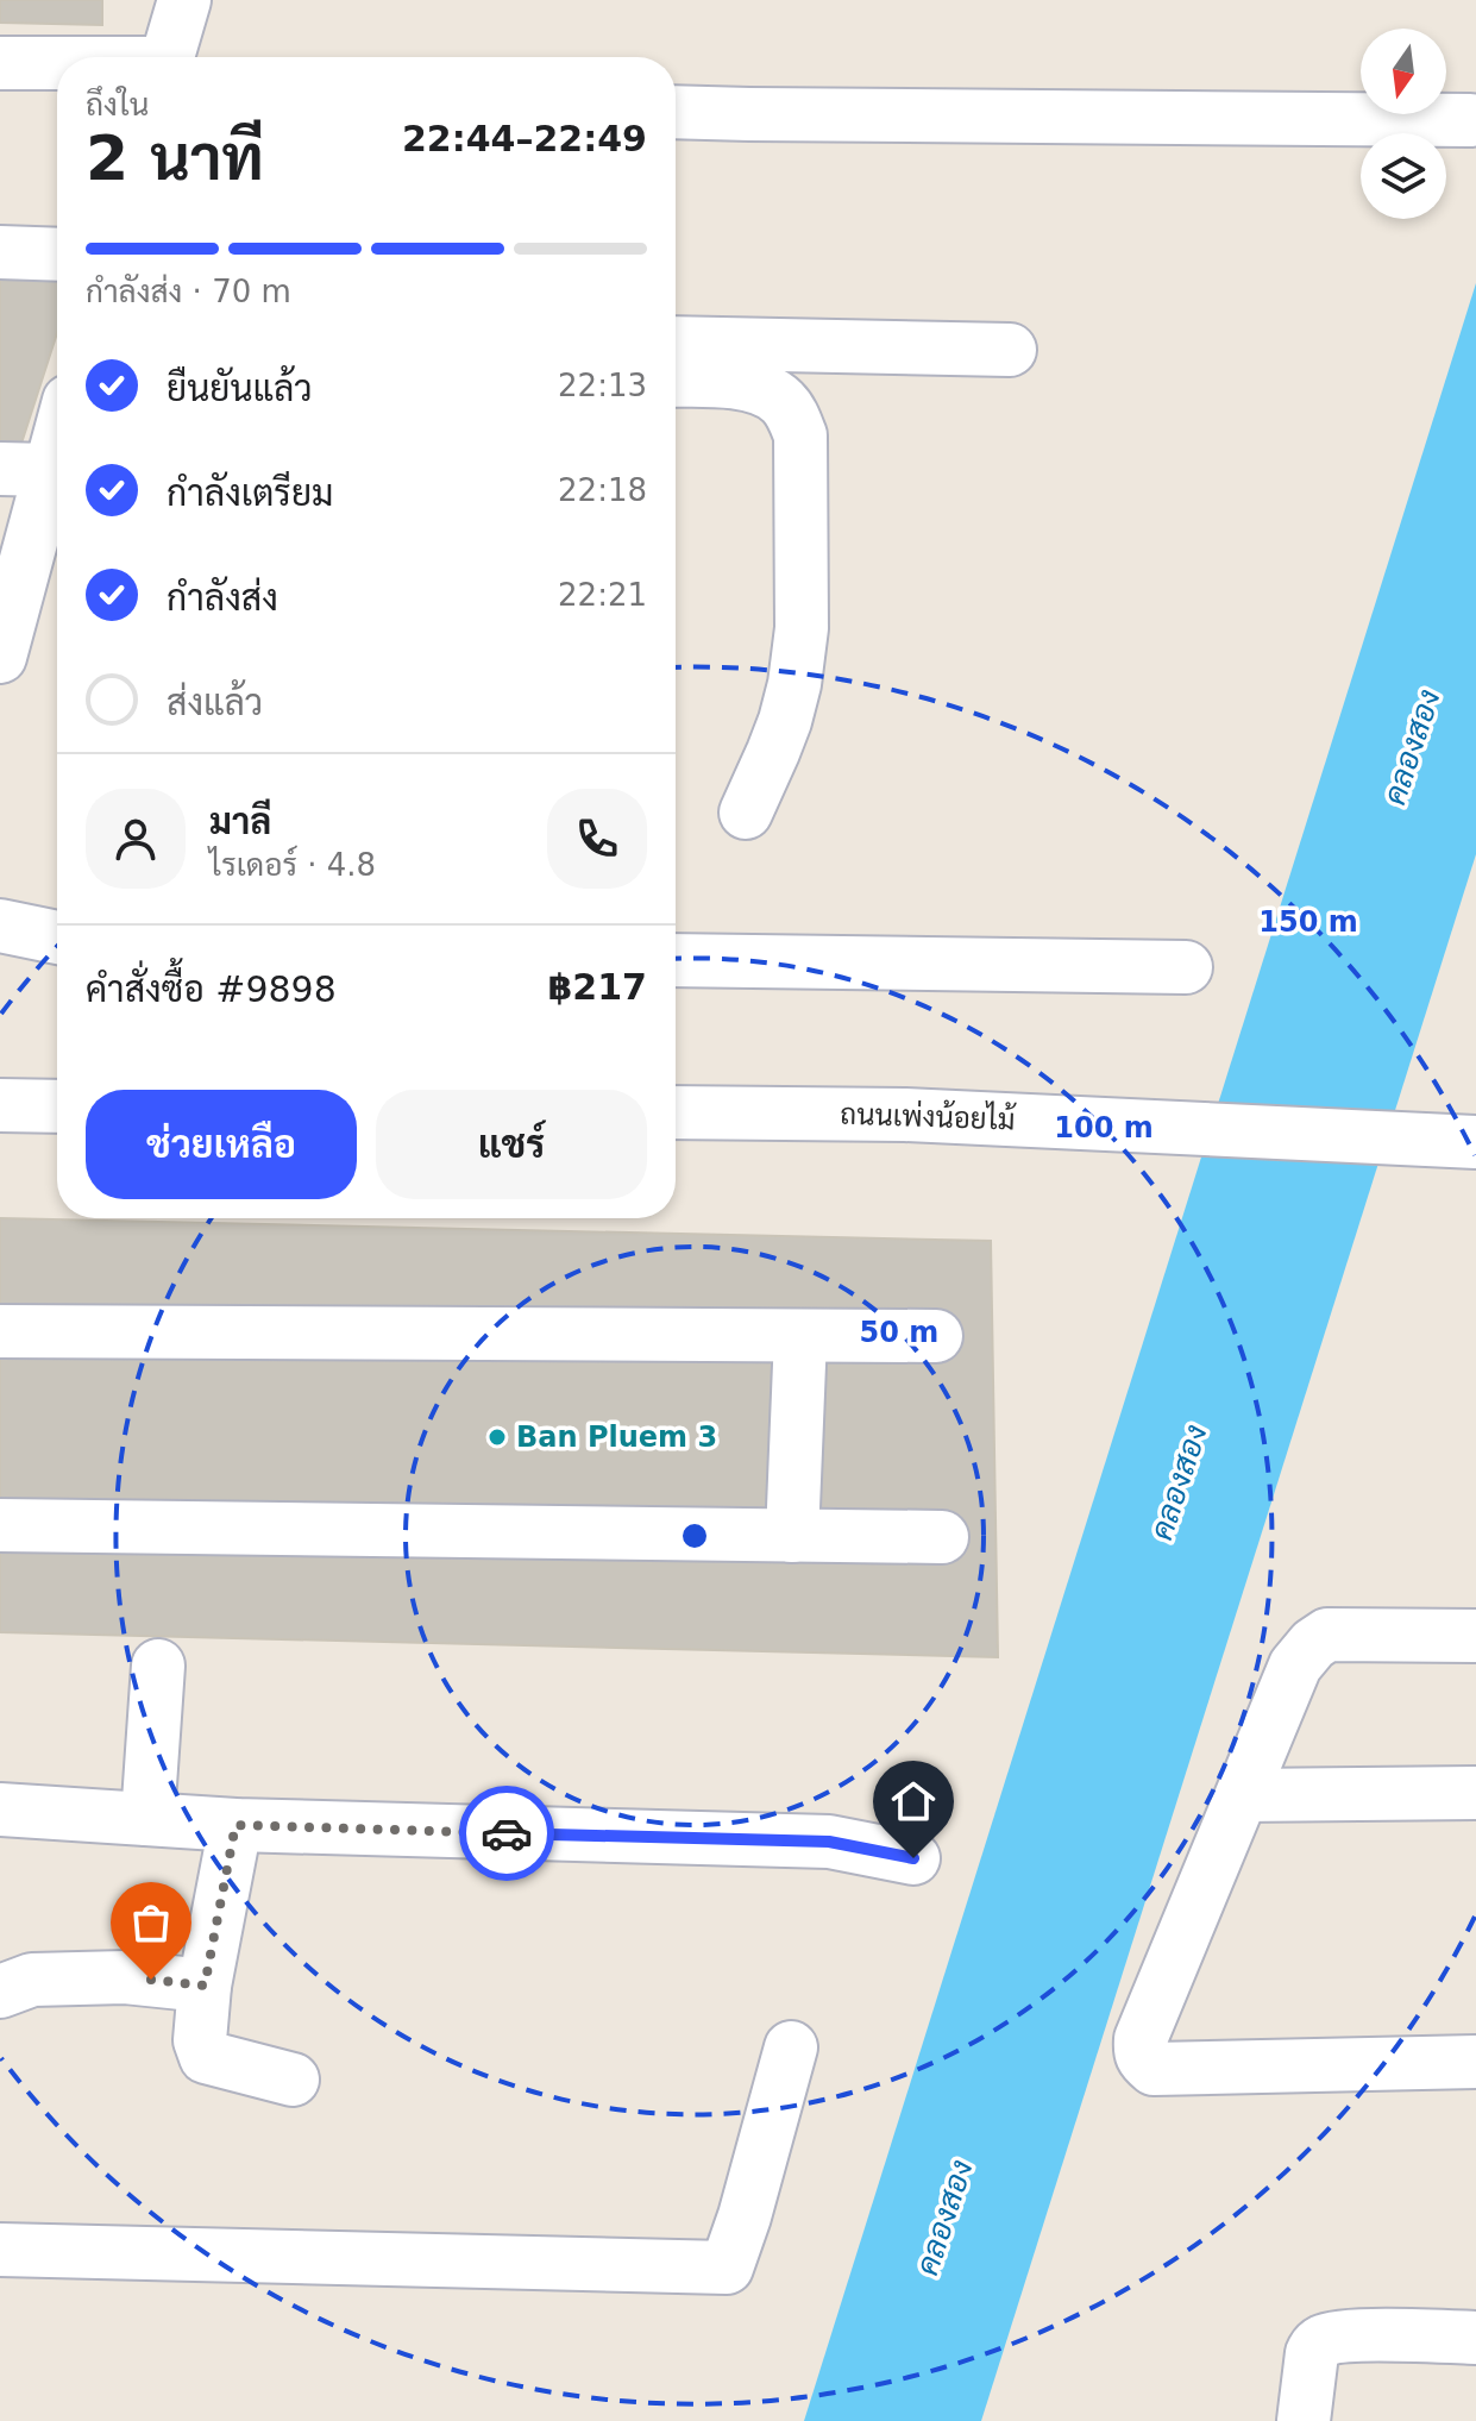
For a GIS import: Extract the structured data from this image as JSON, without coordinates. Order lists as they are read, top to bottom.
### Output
{
  "streets": {
    "street": ["ถนนเพ่งน้อยไม้"]
  },
  "water": ["คลองสอง"],
  "places": ["Ban Pluem 3"],
  "north": "bottom",
  "page": {
    "heading": ["2 นาที", "ถึงใน", "22:44–22:49"],
    "panel": [
      "มาลี",
      "ไรเดอร์ · 4.8",
      "คำสั่งซื้อ #9898",
      "฿217"
    ],
    "bar": "กำลังส่ง · 70 m",
    "list": [
      ["ยืนยันแล้ว", "22:13"],
      ["กำลังเตรียม", "22:18"],
      ["กำลังส่ง", "22:21"],
      "ส่งแล้ว"
    ],
    "buttons": ["ช่วยเหลือ", "แชร์"]
  },
  "rings": ["150 m", "100 m", "50 m"]
}
